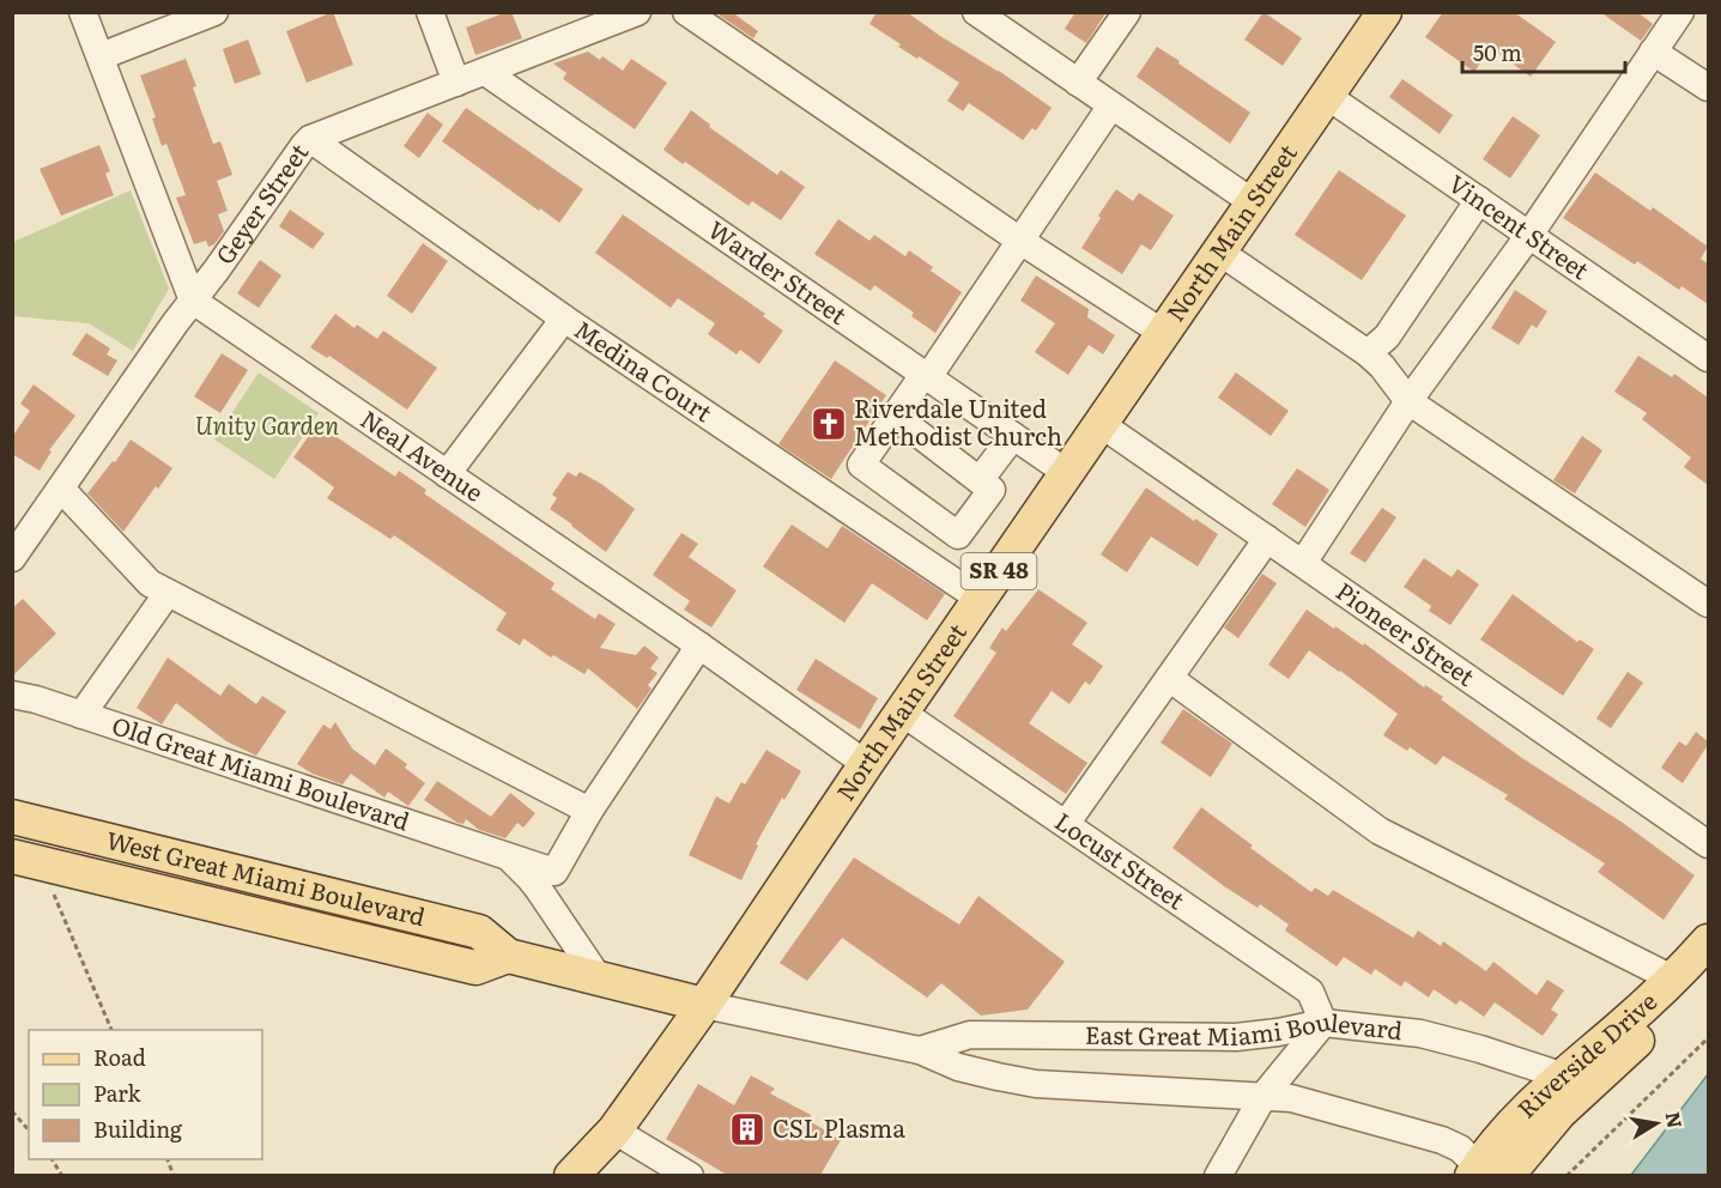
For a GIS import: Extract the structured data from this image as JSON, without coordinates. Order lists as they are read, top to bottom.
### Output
{
  "streets": {
    "main road": [
      "North Main Street",
      "SR 48",
      "West Great Miami Boulevard",
      "Riverside Drive"
    ],
    "street": [
      "Geyer Street",
      "Vincent Street",
      "Warder Street",
      "Medina Court",
      "Neal Avenue",
      "Pioneer Street",
      "Old Great Miami Boulevard",
      "Locust Street",
      "East Great Miami Boulevard"
    ]
  },
  "crossings": [
    ["Geyer Street", "Warder Street"],
    ["Geyer Street", "Medina Court"],
    ["Geyer Street", "Neal Avenue"],
    ["Vincent Street", "North Main Street"],
    ["North Main Street", "Warder Street"],
    ["North Main Street", "Medina Court"],
    ["North Main Street", "Neal Avenue"],
    ["North Main Street", "Pioneer Street"],
    ["North Main Street", "Locust Street"],
    ["North Main Street", "West Great Miami Boulevard"],
    ["North Main Street", "East Great Miami Boulevard"],
    ["Old Great Miami Boulevard", "West Great Miami Boulevard"],
    ["Locust Street", "East Great Miami Boulevard"],
    ["West Great Miami Boulevard", "East Great Miami Boulevard"],
    ["East Great Miami Boulevard", "Riverside Drive"]
  ],
  "parks": ["Unity Garden"],
  "places": {
    "church": ["Riverdale United Methodist Church"],
    "building": ["CSL Plasma"]
  },
  "legend": ["Road", "Park", "Building"],
  "scale_bar": "50 m",
  "north": "right"
}
